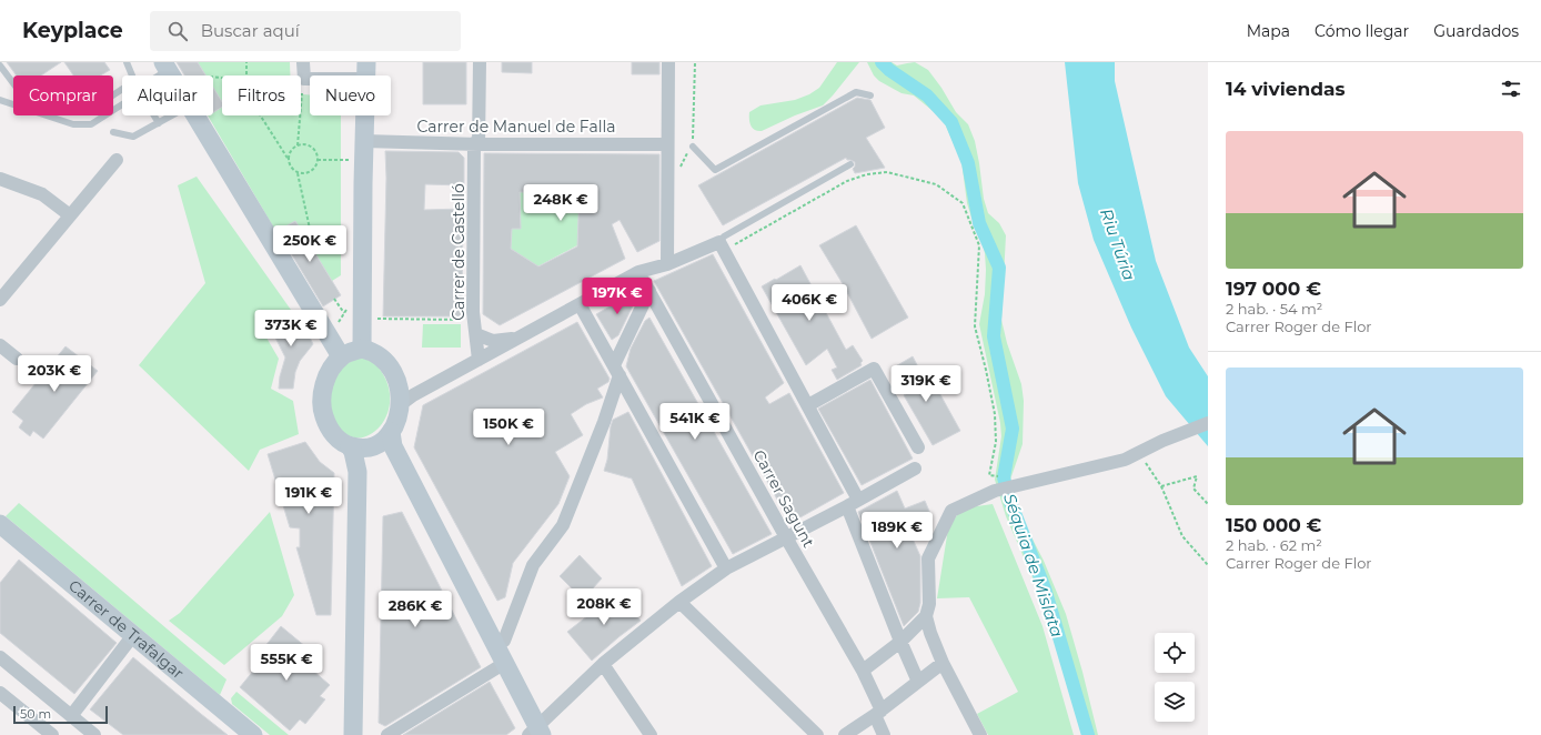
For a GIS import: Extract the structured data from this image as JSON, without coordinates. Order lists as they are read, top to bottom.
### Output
{
  "streets": {
    "street": [
      "Carrer de Manuel de Falla",
      "Carrer de Castelló",
      "Carrer Sagunt",
      "Carrer de Trafalgar"
    ]
  },
  "crossings": [
    ["Carrer de Manuel de Falla", "Carrer de Castelló"]
  ],
  "water": ["Riu Túria", "Séquia de Mislata"],
  "scale_bar": "50 m",
  "page": {
    "header": "Keyplace",
    "search": "Buscar aquí",
    "nav": ["Mapa", "Cómo llegar", "Guardados"],
    "heading": "14 viviendas",
    "chip": [
      "Comprar",
      "Alquilar",
      "Filtros",
      "Nuevo"
    ],
    "list": [
      {
        "name": "197 000 €",
        "note": "2 hab. · 54 m² · Carrer Roger de Flor"
      },
      {
        "name": "150 000 €",
        "note": "2 hab. · 62 m² · Carrer Roger de Flor"
      }
    ],
    "price": [
      "248K €",
      "250K €",
      "197K €",
      "406K €",
      "373K €",
      "203K €",
      "319K €",
      "541K €",
      "150K €",
      "191K €",
      "189K €",
      "208K €",
      "286K €",
      "555K €"
    ],
    "scale": "50 m"
  }
}
